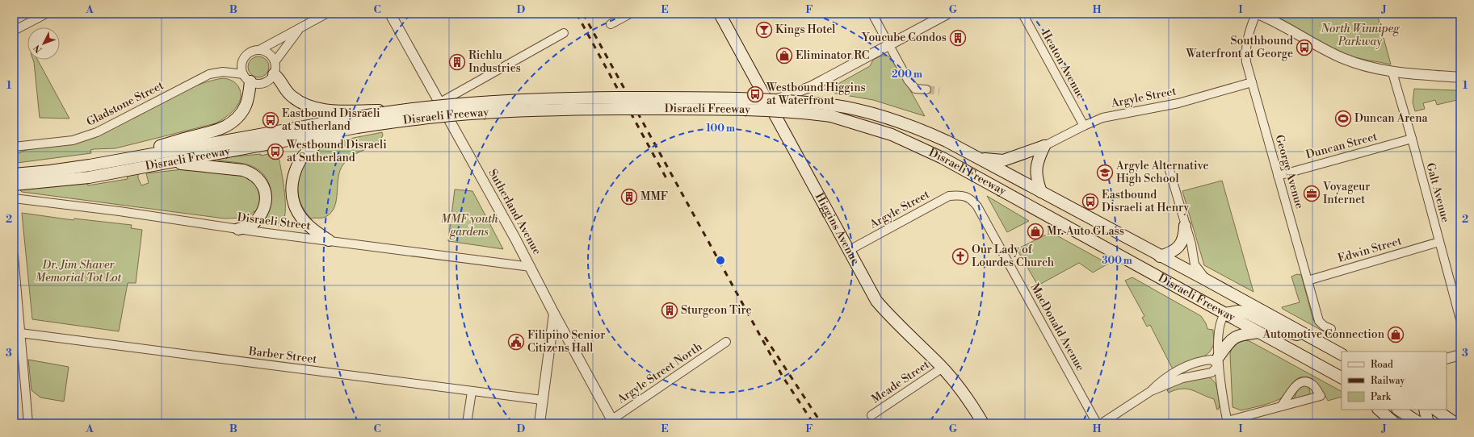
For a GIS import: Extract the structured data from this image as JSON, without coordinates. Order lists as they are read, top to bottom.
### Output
{
  "streets": {
    "main road": ["Disraeli Freeway", "Higgins Avenue"],
    "street": [
      "Heaton Avenue",
      "Argyle Street",
      "Gladstone Street",
      "Duncan Street",
      "George Avenue",
      "Galt Avenue",
      "Sutherland Avenue",
      "Disraeli Street",
      "Edwin Street",
      "MacDonald Avenue",
      "Barber Street",
      "Argyle Street North",
      "Meade Street"
    ]
  },
  "crossings": [
    ["Heaton Avenue", "Argyle Street"],
    ["Argyle Street", "George Avenue"],
    ["Argyle Street", "Higgins Avenue"],
    ["Argyle Street", "MacDonald Avenue"],
    ["Duncan Street", "George Avenue"],
    ["Duncan Street", "Galt Avenue"],
    ["George Avenue", "Edwin Street"],
    ["Galt Avenue", "Edwin Street"],
    ["Sutherland Avenue", "Disraeli Street"],
    ["Sutherland Avenue", "Argyle Street North"],
    ["Higgins Avenue", "Meade Street"]
  ],
  "parks": ["North Winnipeg Parkway", "MMF youth gardens", "Dr. Jim Shaver Memorial Tot Lot"],
  "places": {
    "bar": ["Kings Hotel"],
    "building": [
      "Youcube Condos",
      "Richlu Industries",
      "MMF",
      "Sturgeon Tire"
    ],
    "bus stop": [
      "Southbound Waterfront at George",
      "Westbound Higgins at Waterfront",
      "Eastbound Disraeli at Sutherland",
      "Westbound Disraeli at Sutherland",
      "Eastbound Disraeli at Henry"
    ],
    "shop": ["Eliminator RC", "Mr. Auto GLass", "Automotive Connection"],
    "sports": ["Duncan Arena"],
    "school or university": ["Argyle Alternative High School"],
    "office": ["Voyageur Internet"],
    "church": ["Our Lady of Lourdes Church"],
    "public building": ["Filipino Senior Citizens Hall"]
  },
  "legend": ["Road", "Railway", "Park"],
  "north": "bottom left",
  "grid": {
    "columns": [
      "A",
      "B",
      "C",
      "D",
      "E",
      "F",
      "G",
      "H",
      "I",
      "J"
    ],
    "rows": ["1", "2", "3"]
  },
  "rings": ["200 m", "100 m", "300 m"]
}
